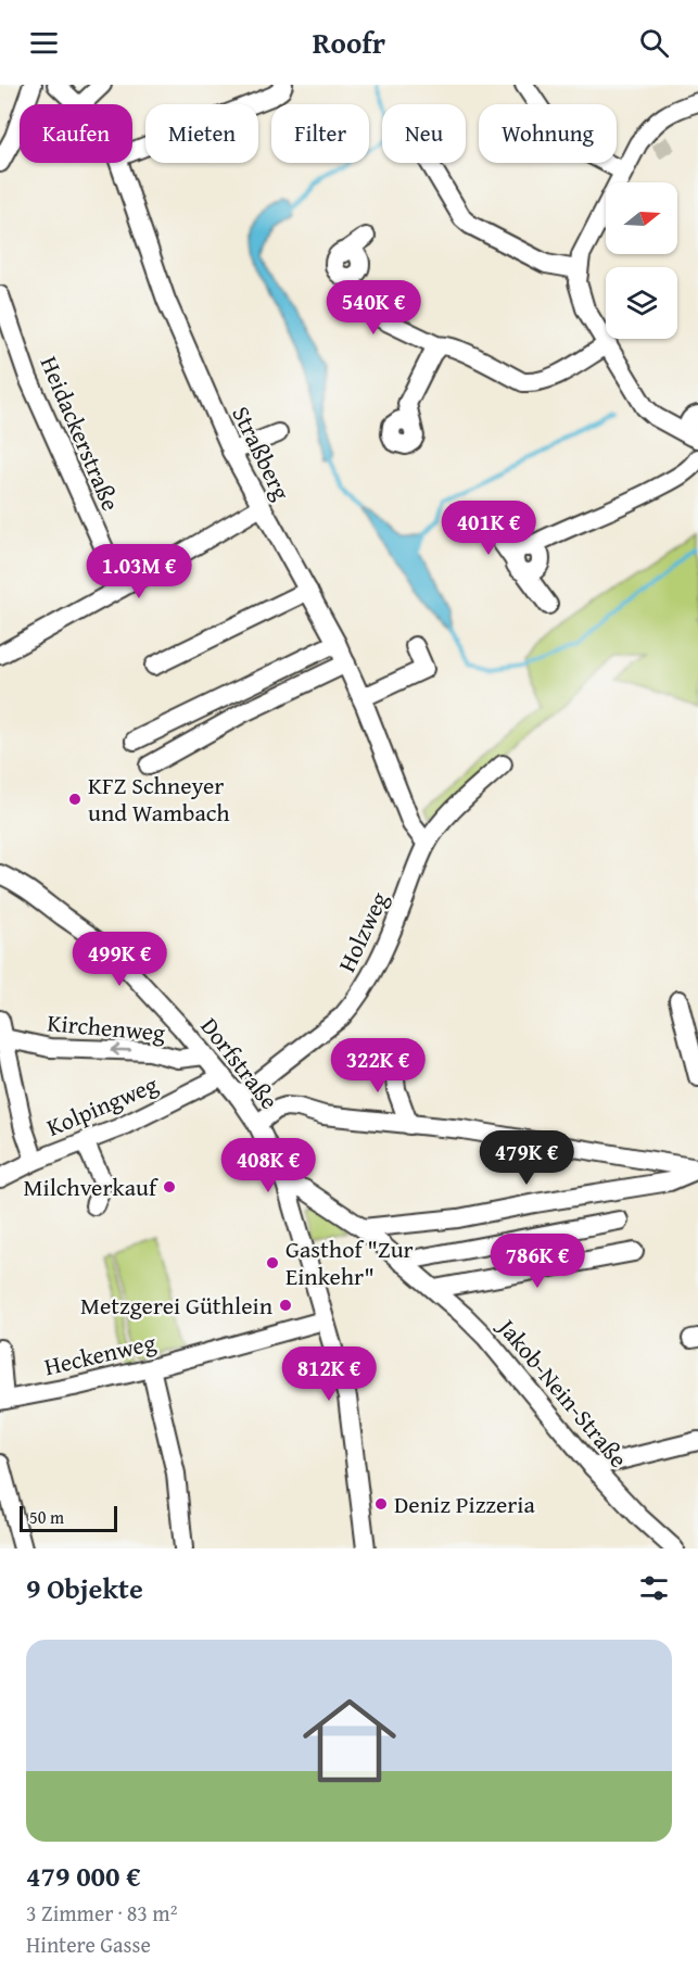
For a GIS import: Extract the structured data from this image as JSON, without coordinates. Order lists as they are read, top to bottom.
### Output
{
  "streets": {
    "street": [
      "Heidackerstraße",
      "Straßberg",
      "Holzweg",
      "Kirchenweg",
      "Dorfstraße",
      "Kolpingweg",
      "Heckenweg",
      "Jakob-Nein-Straße"
    ]
  },
  "crossings": [
    ["Straßberg", "Holzweg"],
    ["Holzweg", "Dorfstraße"],
    ["Kirchenweg", "Dorfstraße"],
    ["Dorfstraße", "Kolpingweg"],
    ["Dorfstraße", "Heckenweg"],
    ["Dorfstraße", "Jakob-Nein-Straße"]
  ],
  "one_way": ["Kirchenweg"],
  "places": [
    "KFZ Schneyer und Wambach",
    "Milchverkauf",
    "Gasthof \"Zur Einkehr\"",
    "Metzgerei Güthlein",
    "Deniz Pizzeria"
  ],
  "scale_bar": "50 m",
  "north": "right",
  "page": {
    "header": "Roofr",
    "chip": [
      "Kaufen",
      "Mieten",
      "Filter",
      "Neu",
      "Wohnung"
    ],
    "price": [
      "540K €",
      "401K €",
      "1.03M €",
      "499K €",
      "322K €",
      "479K €",
      "408K €",
      "786K €",
      "812K €"
    ],
    "scale": "50 m",
    "heading": "9 Objekte",
    "list": [
      {
        "name": "479 000 €",
        "note": "3 Zimmer · 83 m² · Hintere Gasse"
      }
    ]
  }
}
